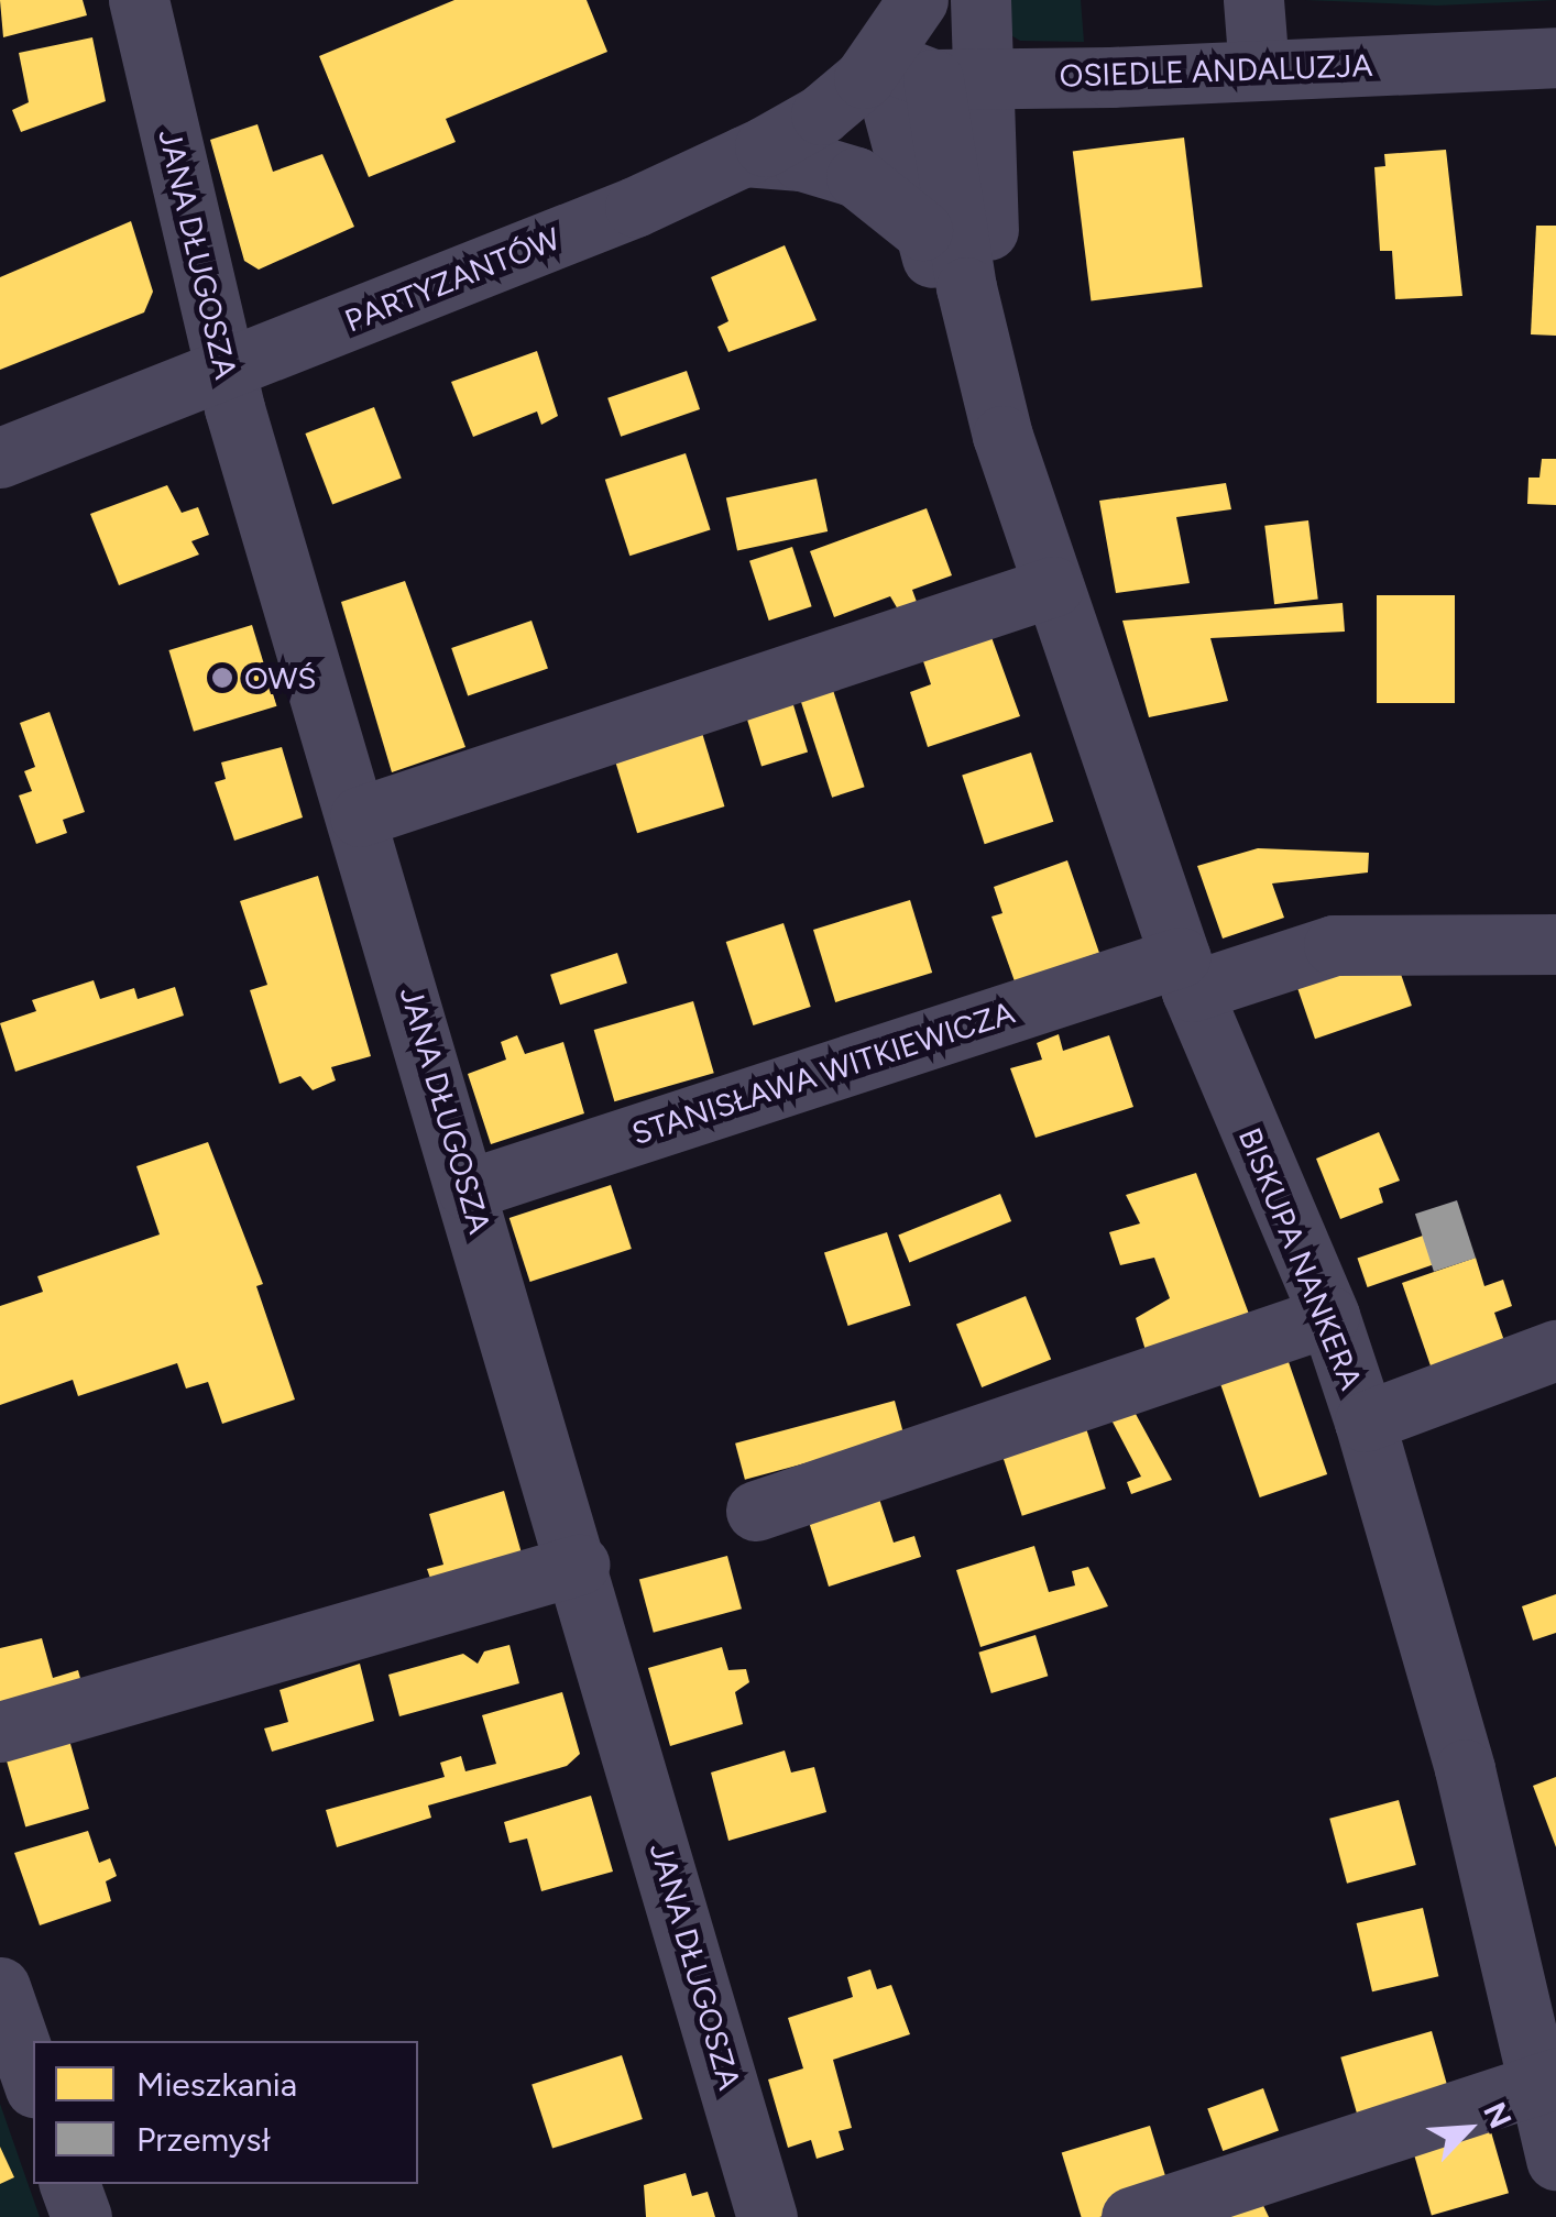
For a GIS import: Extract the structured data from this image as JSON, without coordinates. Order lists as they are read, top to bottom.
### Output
{
  "streets": {
    "street": [
      "OSIEDLE ANDALUZJA",
      "JANA DŁUGOSZA",
      "PARTYZANTÓW",
      "STANISŁAWA WITKIEWICZA",
      "BISKUPA NANKERA"
    ]
  },
  "crossings": [
    ["OSIEDLE ANDALUZJA", "PARTYZANTÓW"],
    ["OSIEDLE ANDALUZJA", "BISKUPA NANKERA"],
    ["JANA DŁUGOSZA", "PARTYZANTÓW"],
    ["JANA DŁUGOSZA", "STANISŁAWA WITKIEWICZA"],
    ["PARTYZANTÓW", "BISKUPA NANKERA"],
    ["STANISŁAWA WITKIEWICZA", "BISKUPA NANKERA"]
  ],
  "places": ["OWŚ"],
  "legend": ["Mieszkania", "Przemysł"],
  "north": "top right"
}
